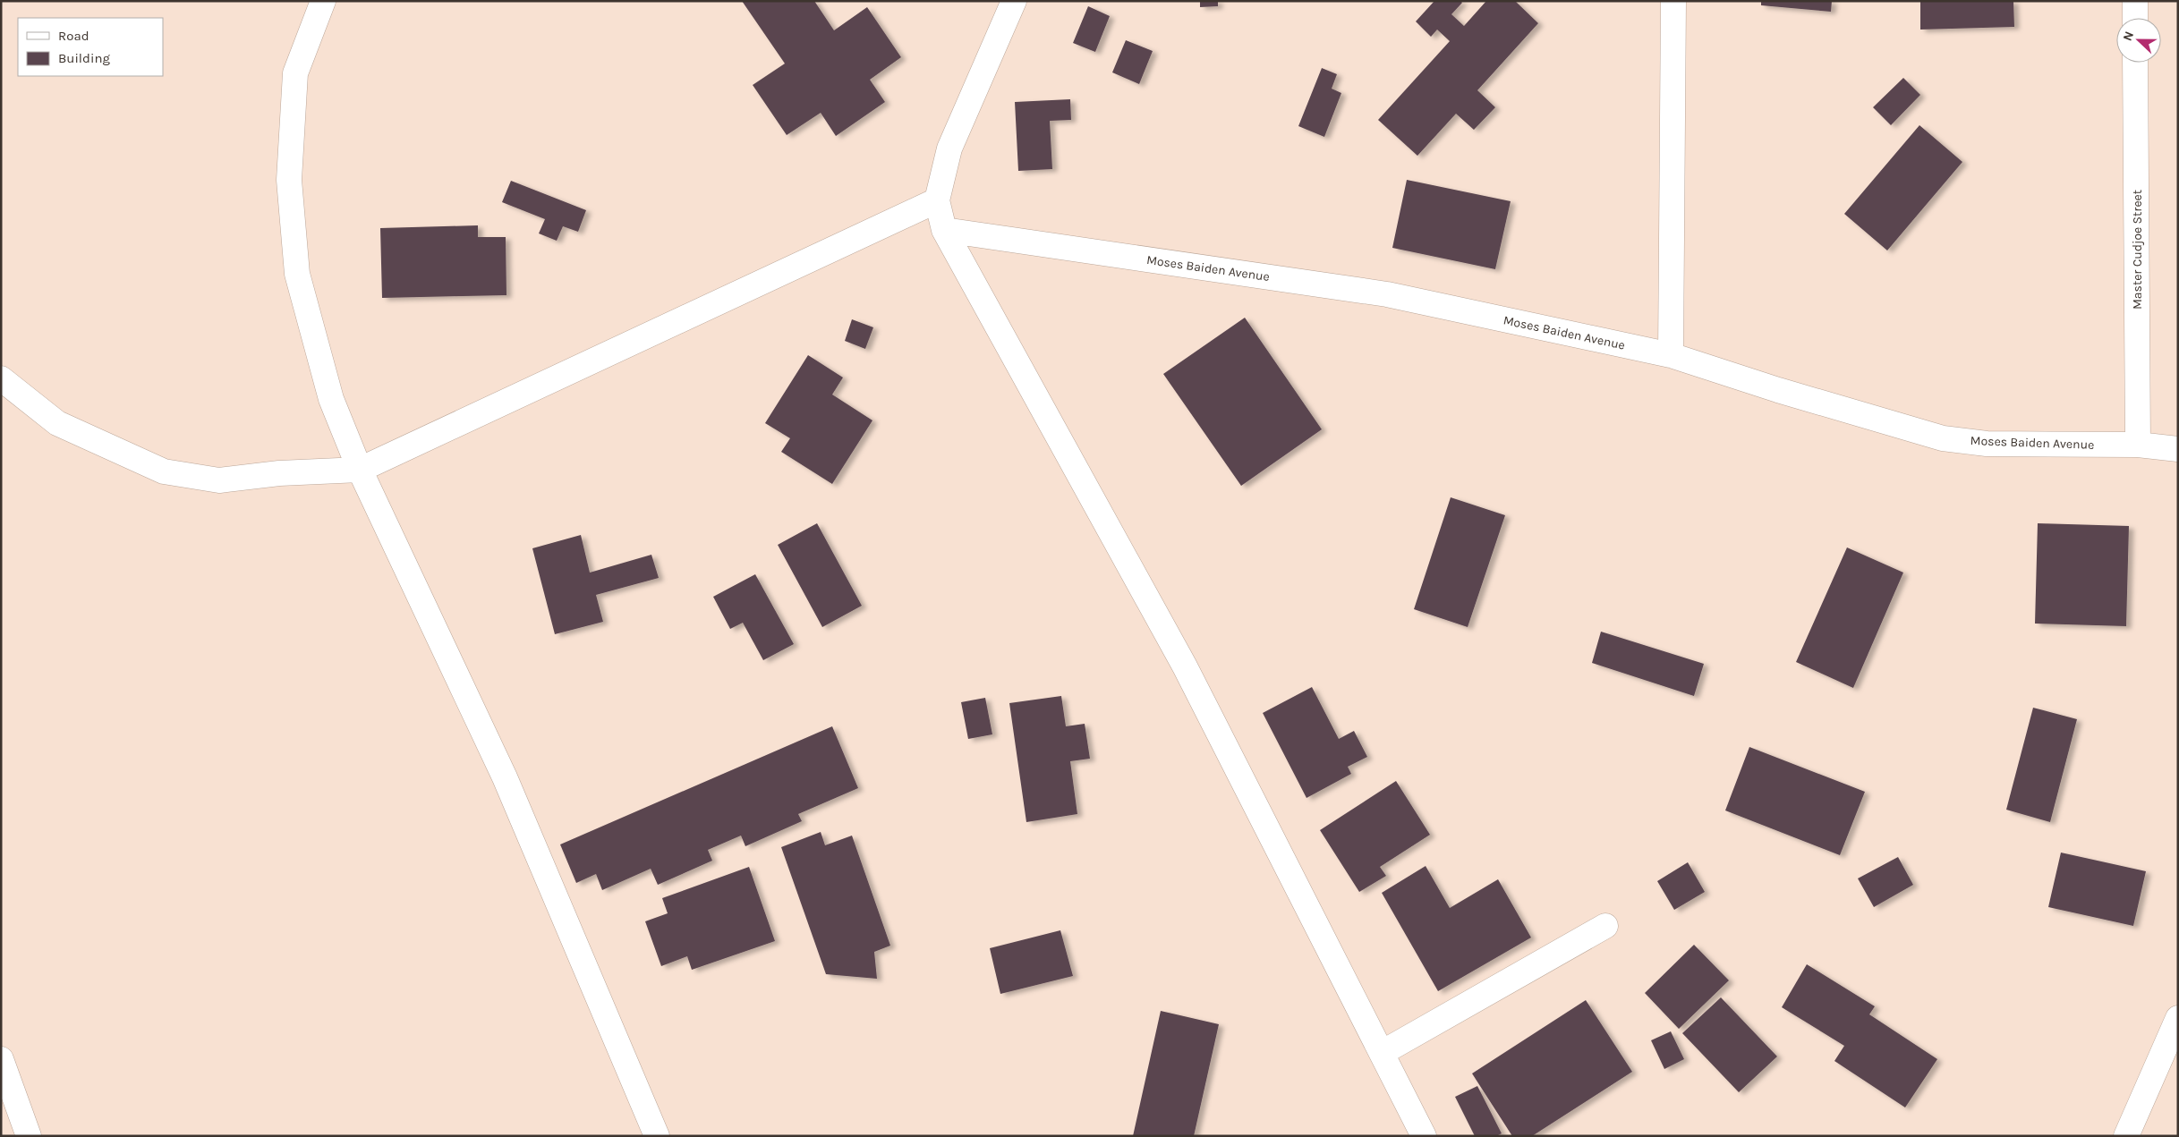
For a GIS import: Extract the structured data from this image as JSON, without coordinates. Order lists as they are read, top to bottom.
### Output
{
  "streets": {
    "street": ["Master Cudjoe Street", "Moses Baiden Avenue"]
  },
  "crossings": [
    ["Master Cudjoe Street", "Moses Baiden Avenue"]
  ],
  "legend": ["Road", "Building"],
  "north": "left"
}
